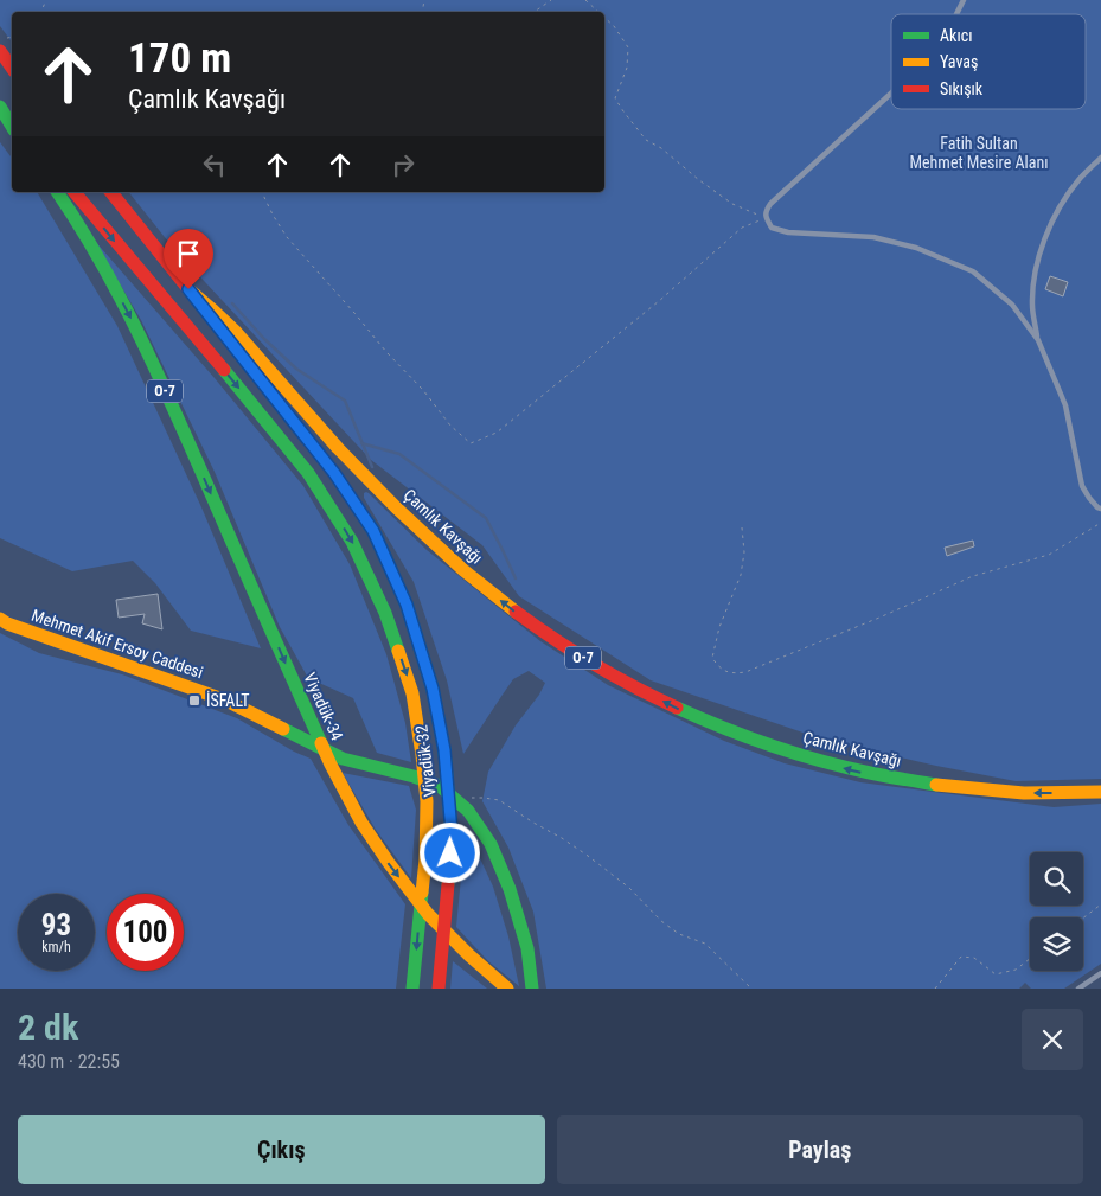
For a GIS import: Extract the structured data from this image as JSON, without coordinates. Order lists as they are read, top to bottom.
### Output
{
  "streets": {
    "main road": [
      "O-7",
      "Çamlık Kavşağı",
      "Mehmet Akif Ersoy Caddesi",
      "Viyadük-34",
      "Viyadük-32"
    ]
  },
  "crossings": [
    ["O-7", "Çamlık Kavşağı"],
    ["O-7", "Viyadük-32"],
    ["Çamlık Kavşağı", "Viyadük-32"]
  ],
  "one_way": ["Çamlık Kavşağı", "Viyadük-34"],
  "parks": ["Fatih Sultan Mehmet Mesire Alanı"],
  "places": {
    "transit": ["İSFALT"]
  },
  "legend": ["Akıcı", "Yavaş", "Sıkışık"],
  "page": {
    "turn": ["170 m", "Çamlık Kavşağı"],
    "speed": "93 km/h",
    "limit": "100",
    "heading": ["2 dk", "430 m · 22:55"],
    "buttons": ["Çıkış", "Paylaş"]
  }
}
